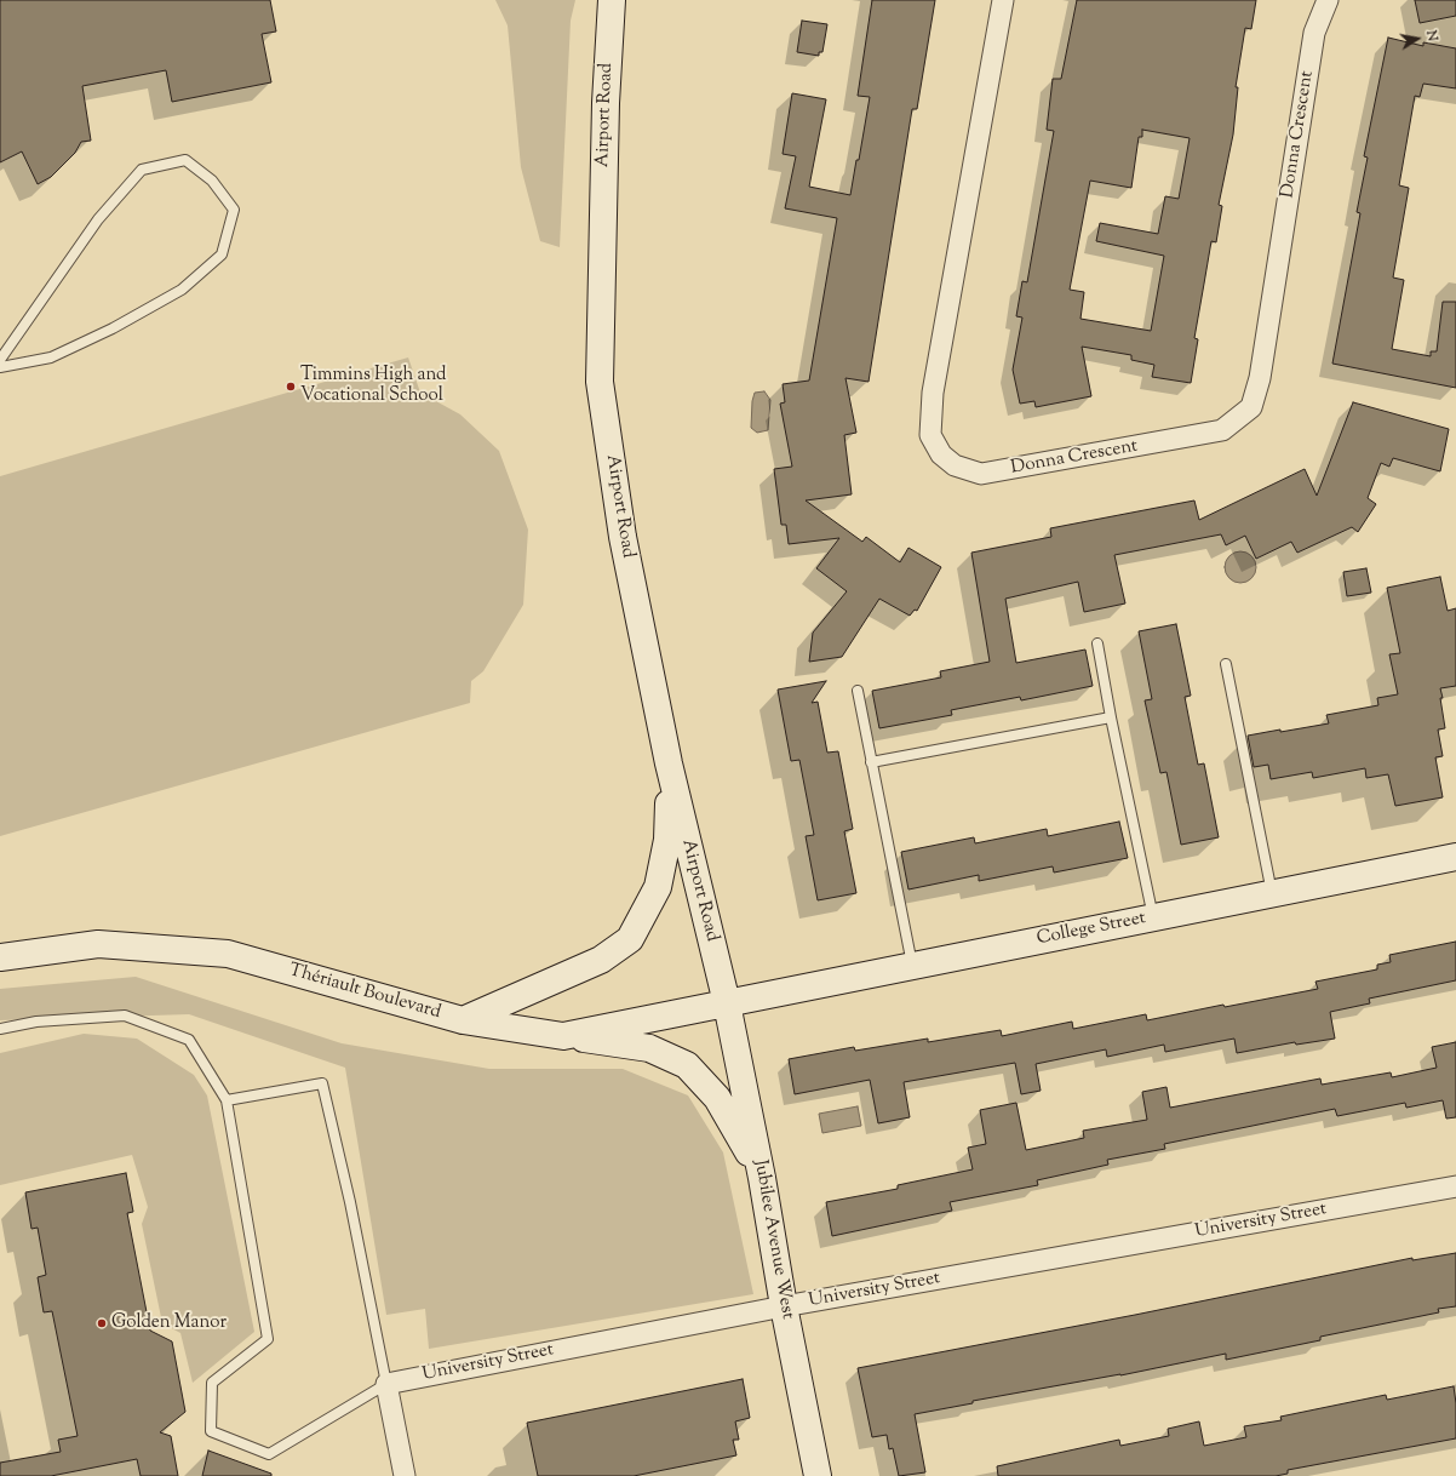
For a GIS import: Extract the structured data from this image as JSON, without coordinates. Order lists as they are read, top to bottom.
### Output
{
  "streets": {
    "main road": [
      "Airport Road",
      "College Street",
      "Thériault Boulevard",
      "Jubilee Avenue West"
    ],
    "street": ["Donna Crescent", "University Street"]
  },
  "crossings": [
    ["Airport Road", "College Street"],
    ["Airport Road", "Thériault Boulevard"],
    ["Airport Road", "Jubilee Avenue West"],
    ["College Street", "Thériault Boulevard"],
    ["College Street", "Jubilee Avenue West"],
    ["Thériault Boulevard", "Jubilee Avenue West"],
    ["University Street", "Jubilee Avenue West"]
  ],
  "places": ["Timmins High and Vocational School", "Golden Manor"],
  "north": "right"
}
